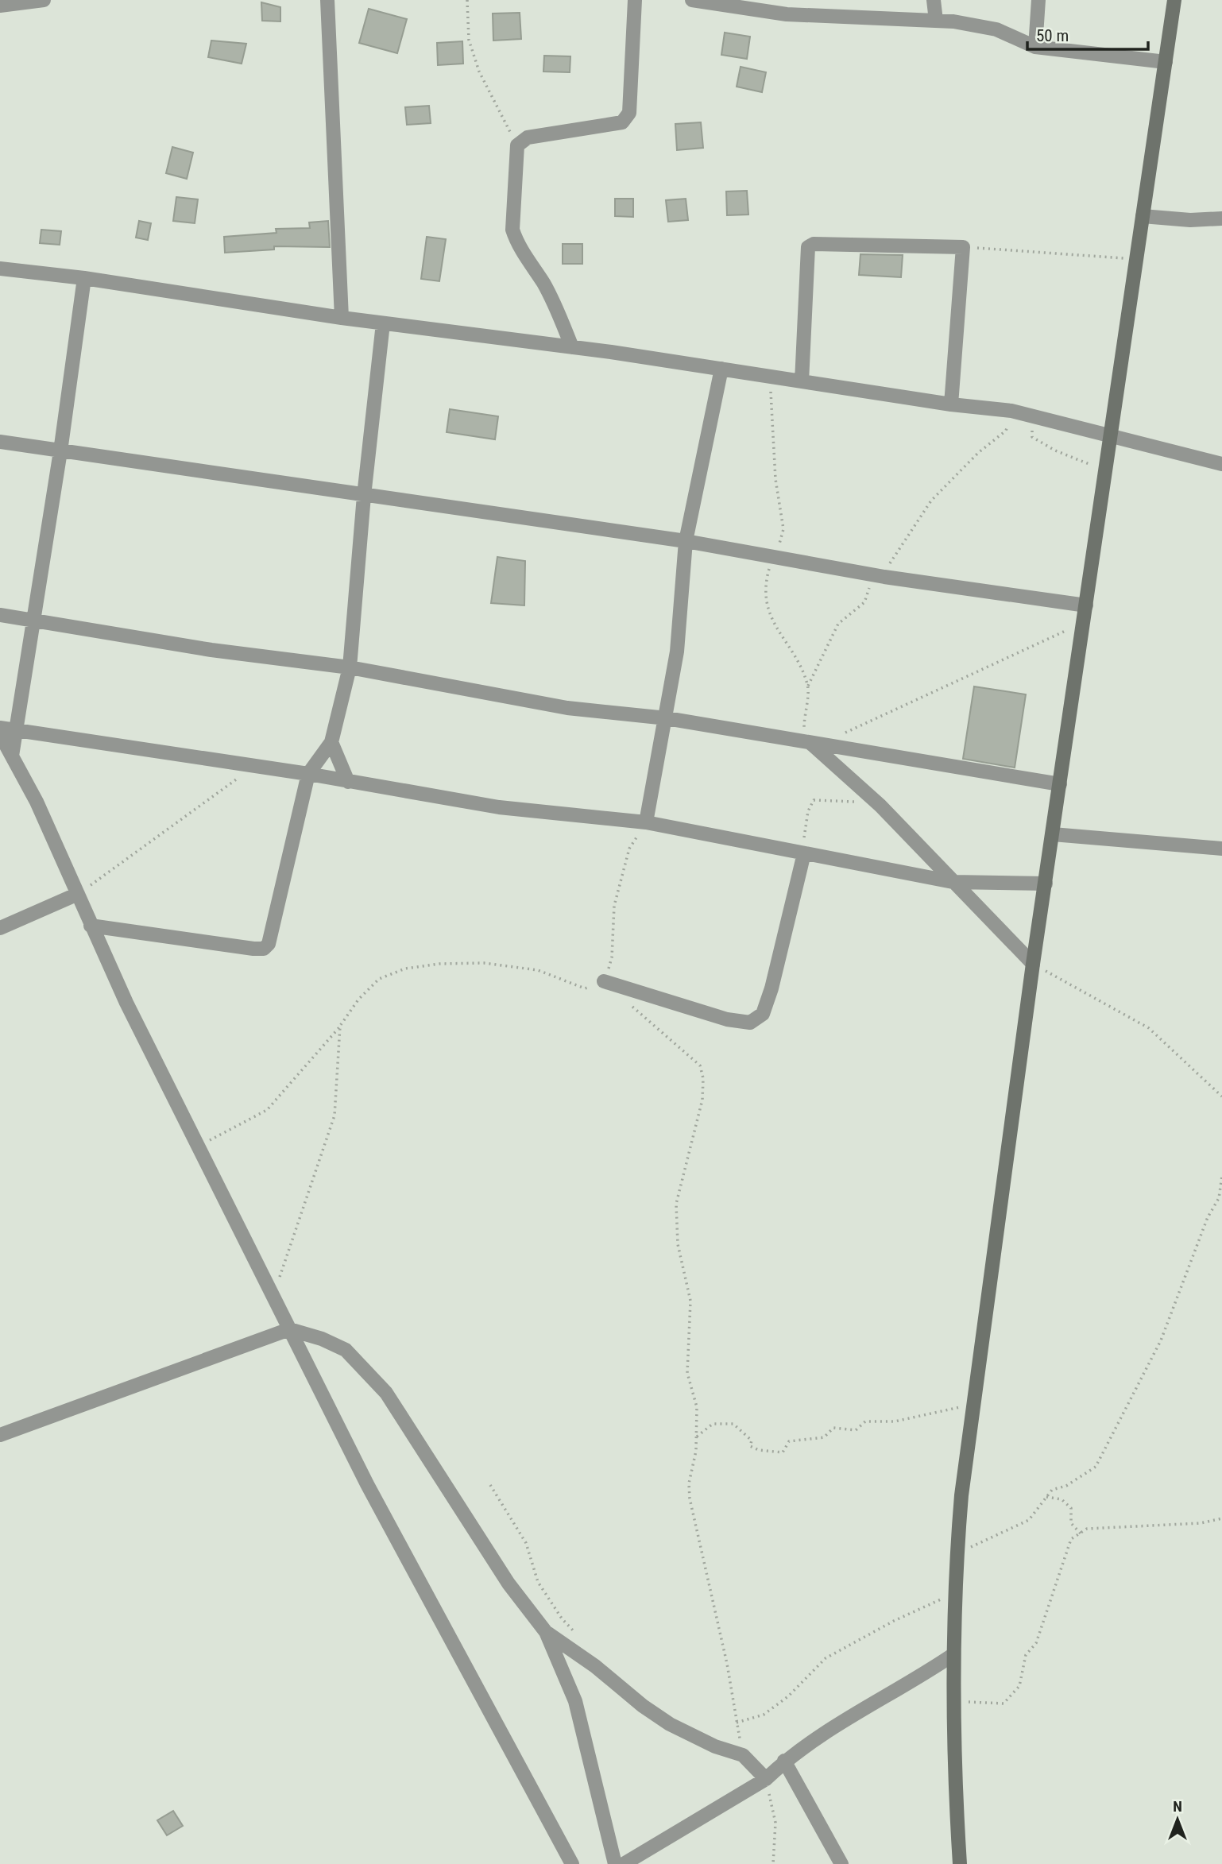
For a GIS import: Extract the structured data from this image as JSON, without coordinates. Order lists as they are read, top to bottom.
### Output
{
  "scale_bar": "50 m",
  "north": "top"
}
